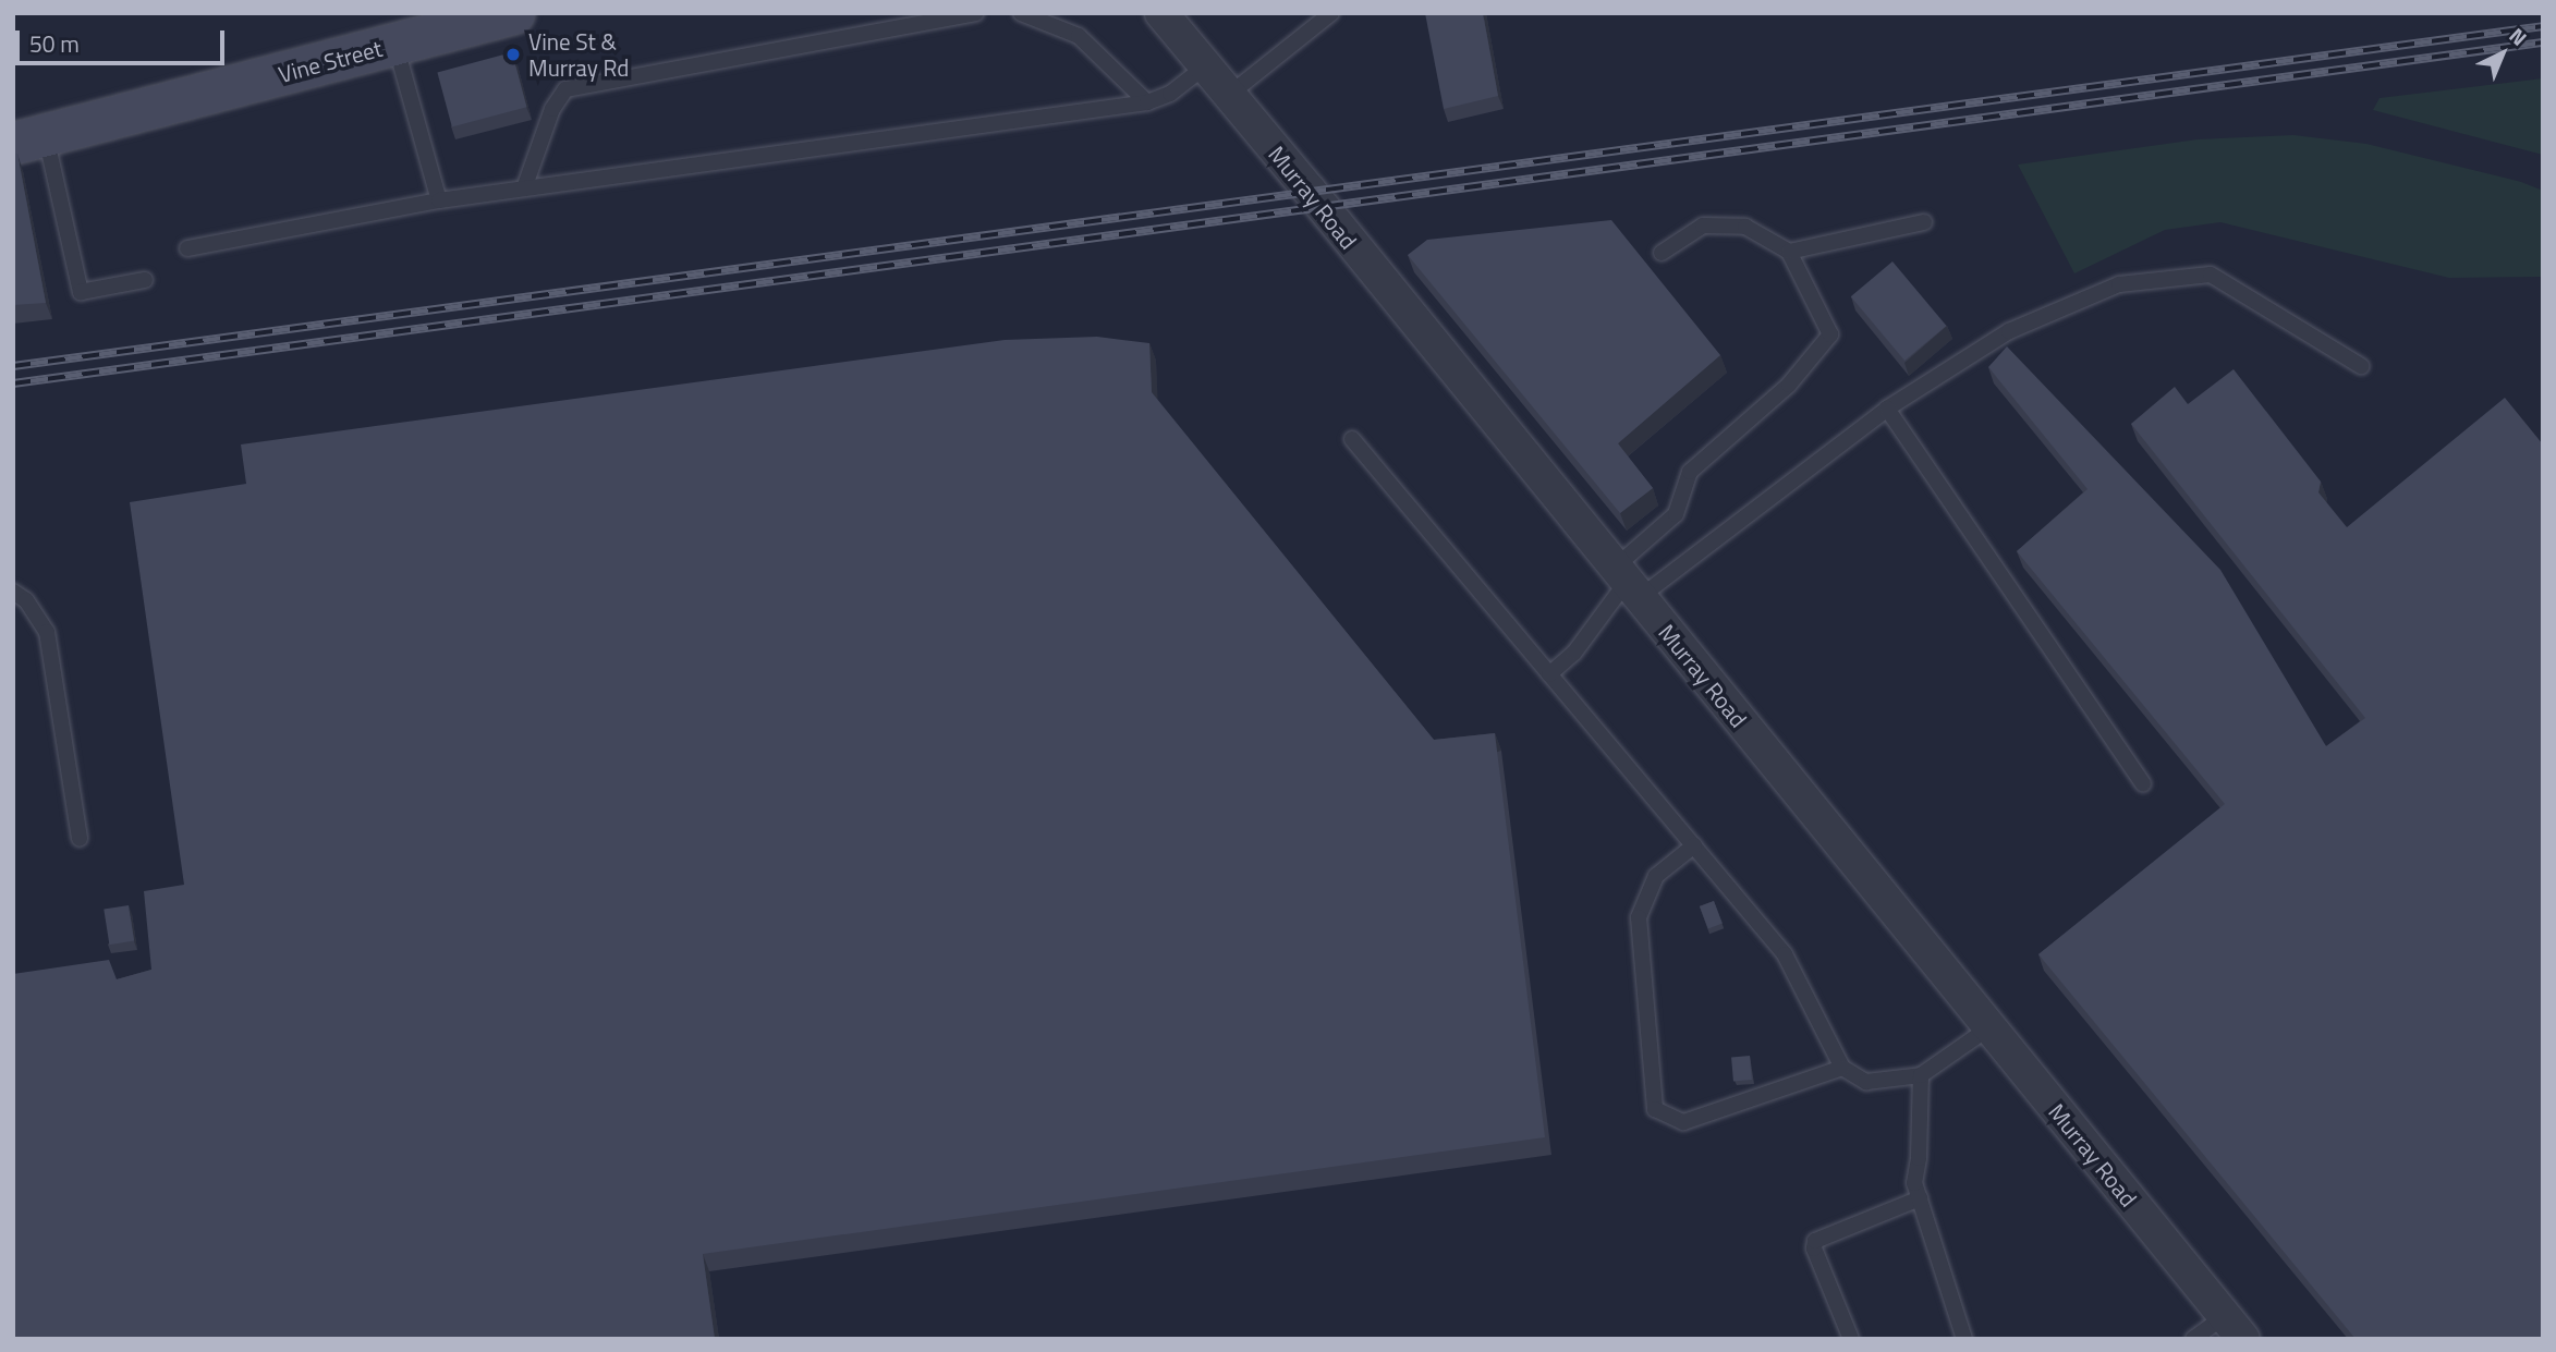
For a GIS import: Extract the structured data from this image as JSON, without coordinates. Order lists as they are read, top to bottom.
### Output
{
  "streets": {
    "main road": ["Vine Street"],
    "street": ["Murray Road"]
  },
  "places": ["Vine St & Murray Rd"],
  "scale_bar": "50 m",
  "north": "top right"
}
